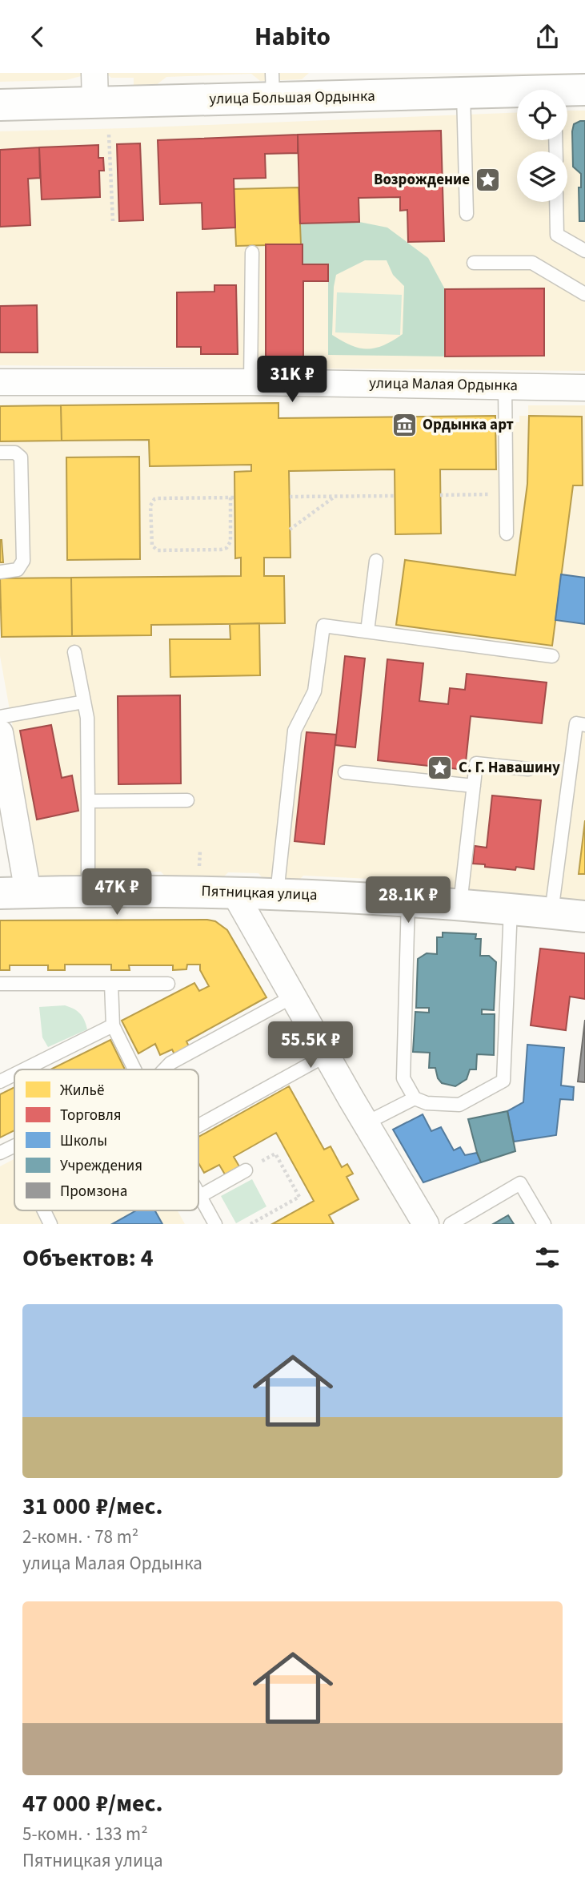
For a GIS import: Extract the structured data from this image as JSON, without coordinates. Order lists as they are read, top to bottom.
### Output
{
  "streets": {
    "street": ["улица Большая Ордынка", "улица Малая Ордынка", "Пятницкая улица"]
  },
  "places": {
    "place": ["Возрождение", "С. Г. Навашину"],
    "museum": ["Ордынка арт"]
  },
  "legend": [
    "Жильё",
    "Торговля",
    "Школы",
    "Учреждения",
    "Промзона"
  ],
  "page": {
    "header": "Habito",
    "price": [
      "31K ₽",
      "47K ₽",
      "28.1K ₽",
      "55.5K ₽"
    ],
    "heading": "Объектов: 4",
    "list": [
      {
        "name": "31 000 ₽/мес.",
        "note": "2-комн. · 78 m² · улица Малая Ордынка"
      },
      {
        "name": "47 000 ₽/мес.",
        "note": "5-комн. · 133 m² · Пятницкая улица"
      }
    ]
  }
}
